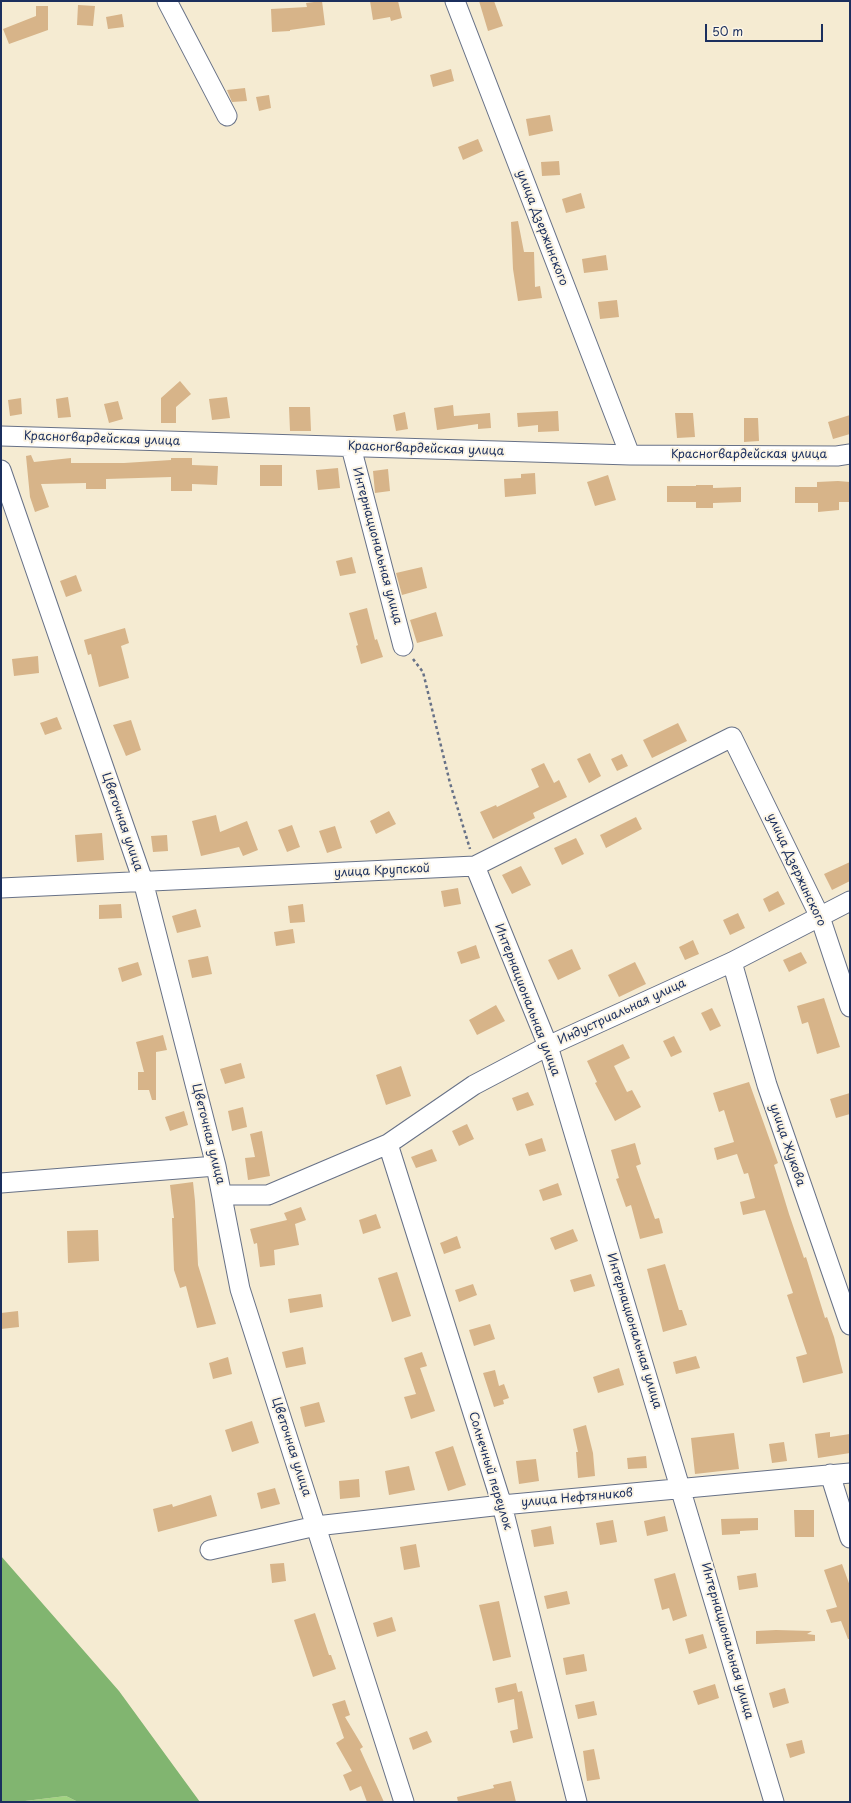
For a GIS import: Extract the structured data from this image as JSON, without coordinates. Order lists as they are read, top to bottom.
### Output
{
  "streets": {
    "street": [
      "улица Дзержинского",
      "Красногвардейская улица",
      "Интернациональная улица",
      "Цветочная улица",
      "улица Крупской",
      "Индустриальная улица",
      "улица Жукова",
      "Солнечный переулок",
      "улица Нефтяников"
    ]
  },
  "crossings": [
    ["улица Дзержинского", "Красногвардейская улица"],
    ["улица Дзержинского", "улица Крупской"],
    ["улица Дзержинского", "Индустриальная улица"],
    ["Красногвардейская улица", "Интернациональная улица"],
    ["Интернациональная улица", "улица Крупской"],
    ["Интернациональная улица", "Индустриальная улица"],
    ["Интернациональная улица", "улица Нефтяников"],
    ["Цветочная улица", "улица Крупской"],
    ["Цветочная улица", "Индустриальная улица"],
    ["Цветочная улица", "улица Нефтяников"],
    ["Индустриальная улица", "улица Жукова"],
    ["Индустриальная улица", "Солнечный переулок"],
    ["Солнечный переулок", "улица Нефтяников"]
  ],
  "scale_bar": "50 m"
}
